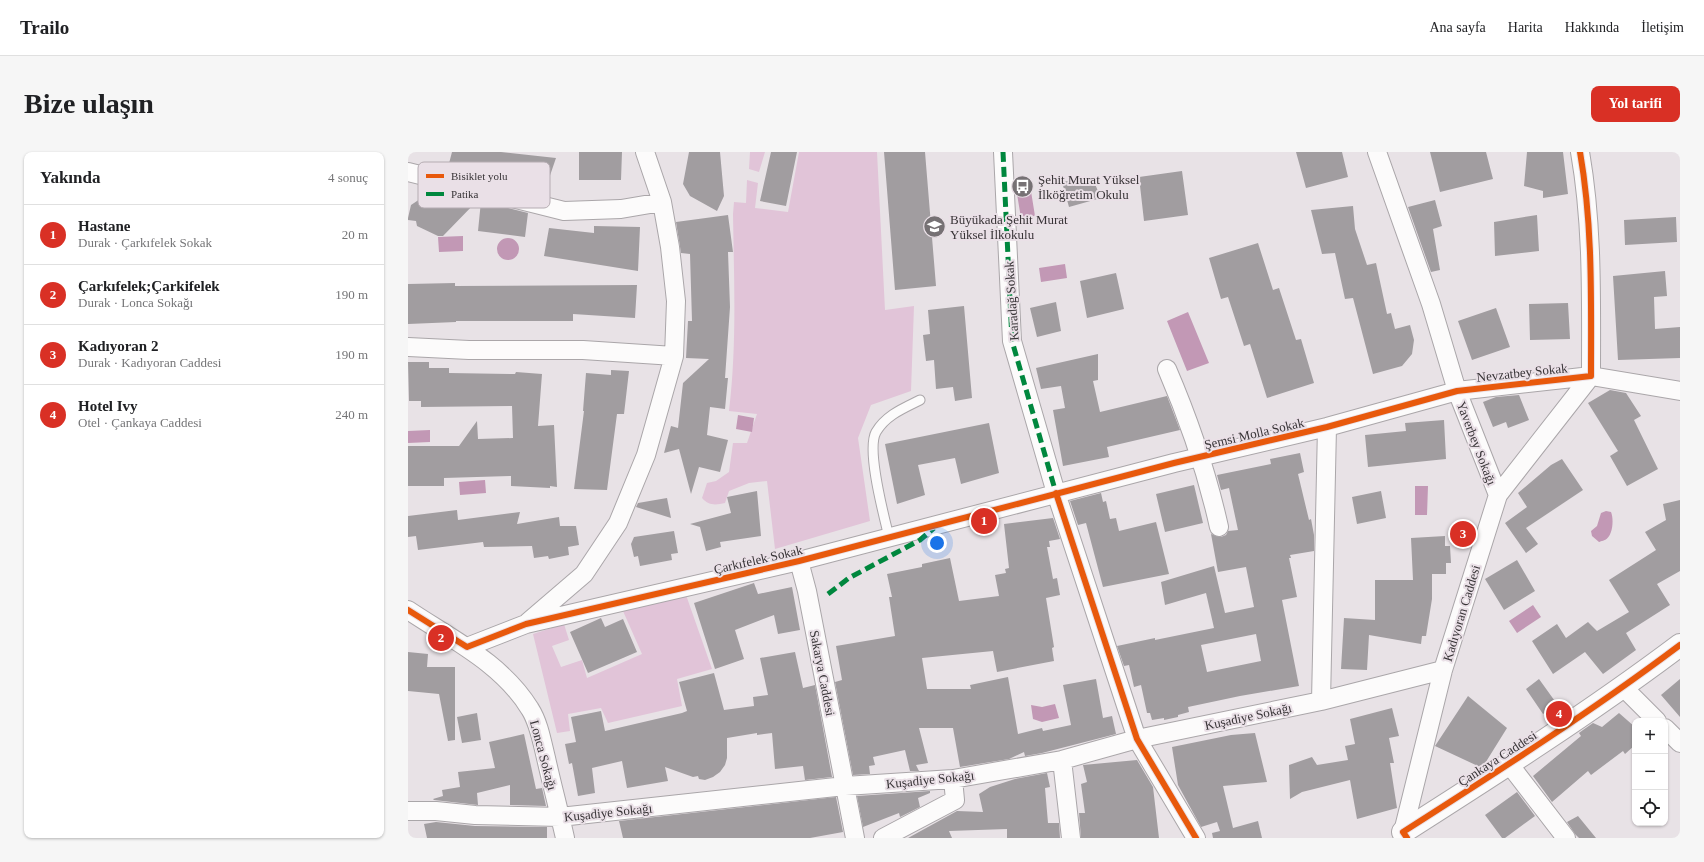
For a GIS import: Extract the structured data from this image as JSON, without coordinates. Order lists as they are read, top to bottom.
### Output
{
  "streets": {
    "street": [
      "Karadağ Sokak",
      "Nevzatbey Sokak",
      "Şemsi Molla Sokak",
      "Yaverbey Sokağı",
      "Çarkıfelek Sokak",
      "Kadıyoran Caddesi",
      "Sakarya Caddesi",
      "Kuşadiye Sokağı",
      "Lonca Sokağı",
      "Çankaya Caddesi"
    ]
  },
  "crossings": [
    ["Karadağ Sokak", "Şemsi Molla Sokak"],
    ["Karadağ Sokak", "Çarkıfelek Sokak"],
    ["Karadağ Sokak", "Kuşadiye Sokağı"],
    ["Nevzatbey Sokak", "Şemsi Molla Sokak"],
    ["Nevzatbey Sokak", "Yaverbey Sokağı"],
    ["Nevzatbey Sokak", "Kadıyoran Caddesi"],
    ["Şemsi Molla Sokak", "Yaverbey Sokağı"],
    ["Şemsi Molla Sokak", "Çarkıfelek Sokak"],
    ["Yaverbey Sokağı", "Kadıyoran Caddesi"],
    ["Çarkıfelek Sokak", "Sakarya Caddesi"],
    ["Çarkıfelek Sokak", "Lonca Sokağı"],
    ["Kadıyoran Caddesi", "Kuşadiye Sokağı"],
    ["Kadıyoran Caddesi", "Çankaya Caddesi"],
    ["Sakarya Caddesi", "Kuşadiye Sokağı"],
    ["Kuşadiye Sokağı", "Lonca Sokağı"]
  ],
  "places": {
    "bus stop": ["Şehit Murat Yüksel İlköğretim Okulu"],
    "school or university": ["Büyükada Şehit Murat Yüksel İlkokulu"]
  },
  "legend": ["Bisiklet yolu", "Patika"],
  "page": {
    "header": "Trailo",
    "nav": [
      "Ana sayfa",
      "Harita",
      "Hakkında",
      "İletişim"
    ],
    "buttons": "Yol tarifi",
    "title": "Bize ulaşın",
    "heading": ["Yakında", "4 sonuç"],
    "list": [
      {
        "mark": "1",
        "name": "Hastane",
        "note": "Durak · Çarkıfelek Sokak",
        "value": "20 m"
      },
      {
        "mark": "2",
        "name": "Çarkıfelek;Çarkifelek",
        "note": "Durak · Lonca Sokağı",
        "value": "190 m"
      },
      {
        "mark": "3",
        "name": "Kadıyoran 2",
        "note": "Durak · Kadıyoran Caddesi",
        "value": "190 m"
      },
      {
        "mark": "4",
        "name": "Hotel Ivy",
        "note": "Otel · Çankaya Caddesi",
        "value": "240 m"
      }
    ],
    "pins": [
      "1",
      "3",
      "2",
      "4"
    ],
    "map_buttons": ["+", "−"]
  }
}
